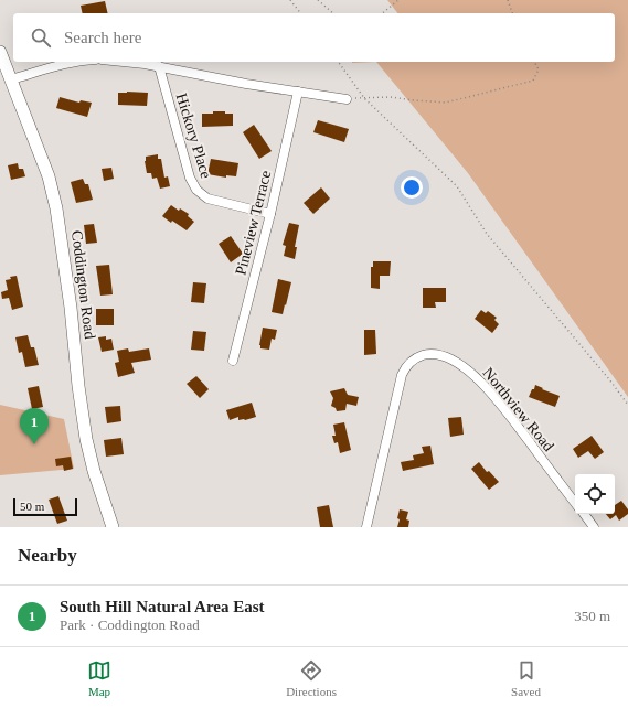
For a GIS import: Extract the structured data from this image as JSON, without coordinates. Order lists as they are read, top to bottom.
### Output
{
  "streets": {
    "street": [
      "Hickory Place",
      "Pineview Terrace",
      "Coddington Road",
      "Northview Road"
    ]
  },
  "crossings": [
    ["Hickory Place", "Pineview Terrace"]
  ],
  "scale_bar": "50 m",
  "page": {
    "search": "Search here",
    "pins": "1",
    "scale": "50 m",
    "heading": "Nearby",
    "list": [
      {
        "mark": "1",
        "name": "South Hill Natural Area East",
        "note": "Park · Coddington Road",
        "value": "350 m"
      }
    ],
    "nav": ["Map", "Directions", "Saved"]
  }
}
